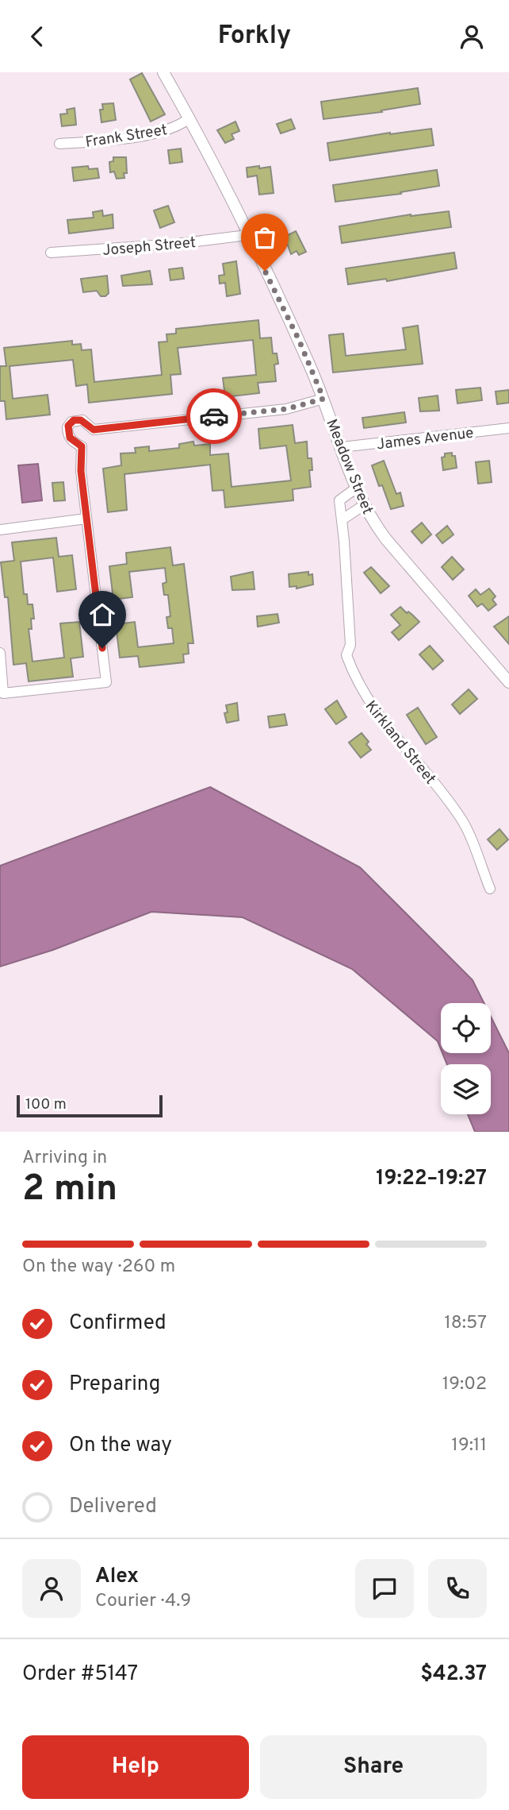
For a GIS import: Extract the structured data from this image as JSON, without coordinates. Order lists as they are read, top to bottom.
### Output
{
  "streets": {
    "street": [
      "Frank Street",
      "Joseph Street",
      "James Avenue",
      "Meadow Street",
      "Kirkland Street"
    ]
  },
  "crossings": [
    ["Frank Street", "Meadow Street"],
    ["Joseph Street", "Meadow Street"],
    ["James Avenue", "Meadow Street"],
    ["Meadow Street", "Kirkland Street"]
  ],
  "scale_bar": "100 m",
  "page": {
    "header": "Forkly",
    "scale": "100 m",
    "heading": ["2 min", "Arriving in", "19:22–19:27"],
    "panel": [
      "Alex",
      "Courier · 4.9",
      "Order #5147",
      "$42.37"
    ],
    "bar": "On the way · 260 m",
    "list": [
      ["Confirmed", "18:57"],
      ["Preparing", "19:02"],
      ["On the way", "19:11"],
      "Delivered"
    ],
    "buttons": ["Help", "Share"]
  }
}
